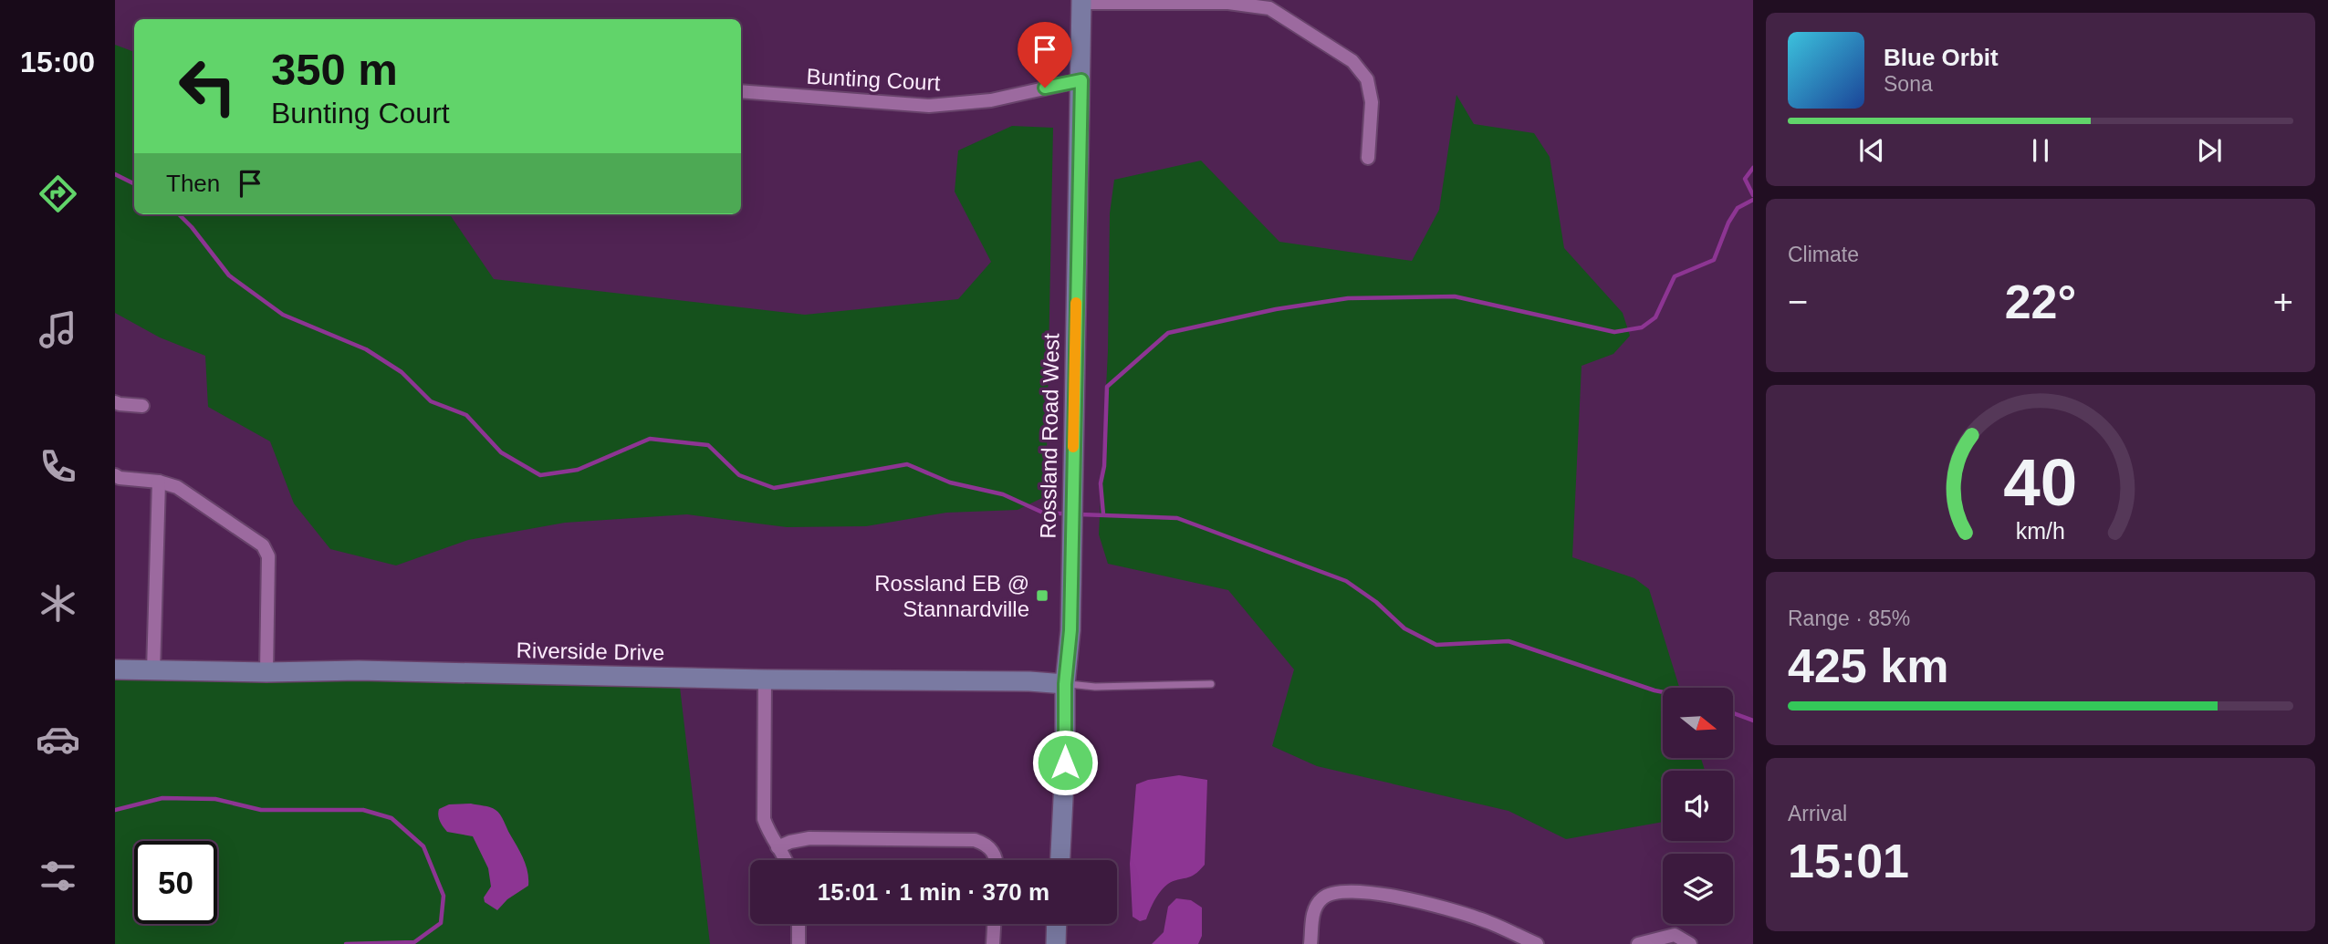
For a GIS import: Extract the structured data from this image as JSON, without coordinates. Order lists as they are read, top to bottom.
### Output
{
  "streets": {
    "street": ["Bunting Court", "Rossland Road West", "Riverside Drive"]
  },
  "crossings": [
    ["Bunting Court", "Rossland Road West"],
    ["Rossland Road West", "Riverside Drive"]
  ],
  "places": {
    "transit": ["Rossland EB @ Stannardville"]
  },
  "north": "right",
  "page": {
    "tabs": "15:00",
    "turn": ["350 m", "Bunting Court"],
    "song": ["Blue Orbit", "Sona"],
    "then": "Then",
    "tile": [
      "Climate",
      ["Range · 85%", "425 km"],
      ["Arrival", "15:01"]
    ],
    "heat": ["−", "22°", "+"],
    "limit": "50",
    "trip": "15:01 · 1 min · 370 m",
    "gauge": ["40", "km/h"]
  }
}
